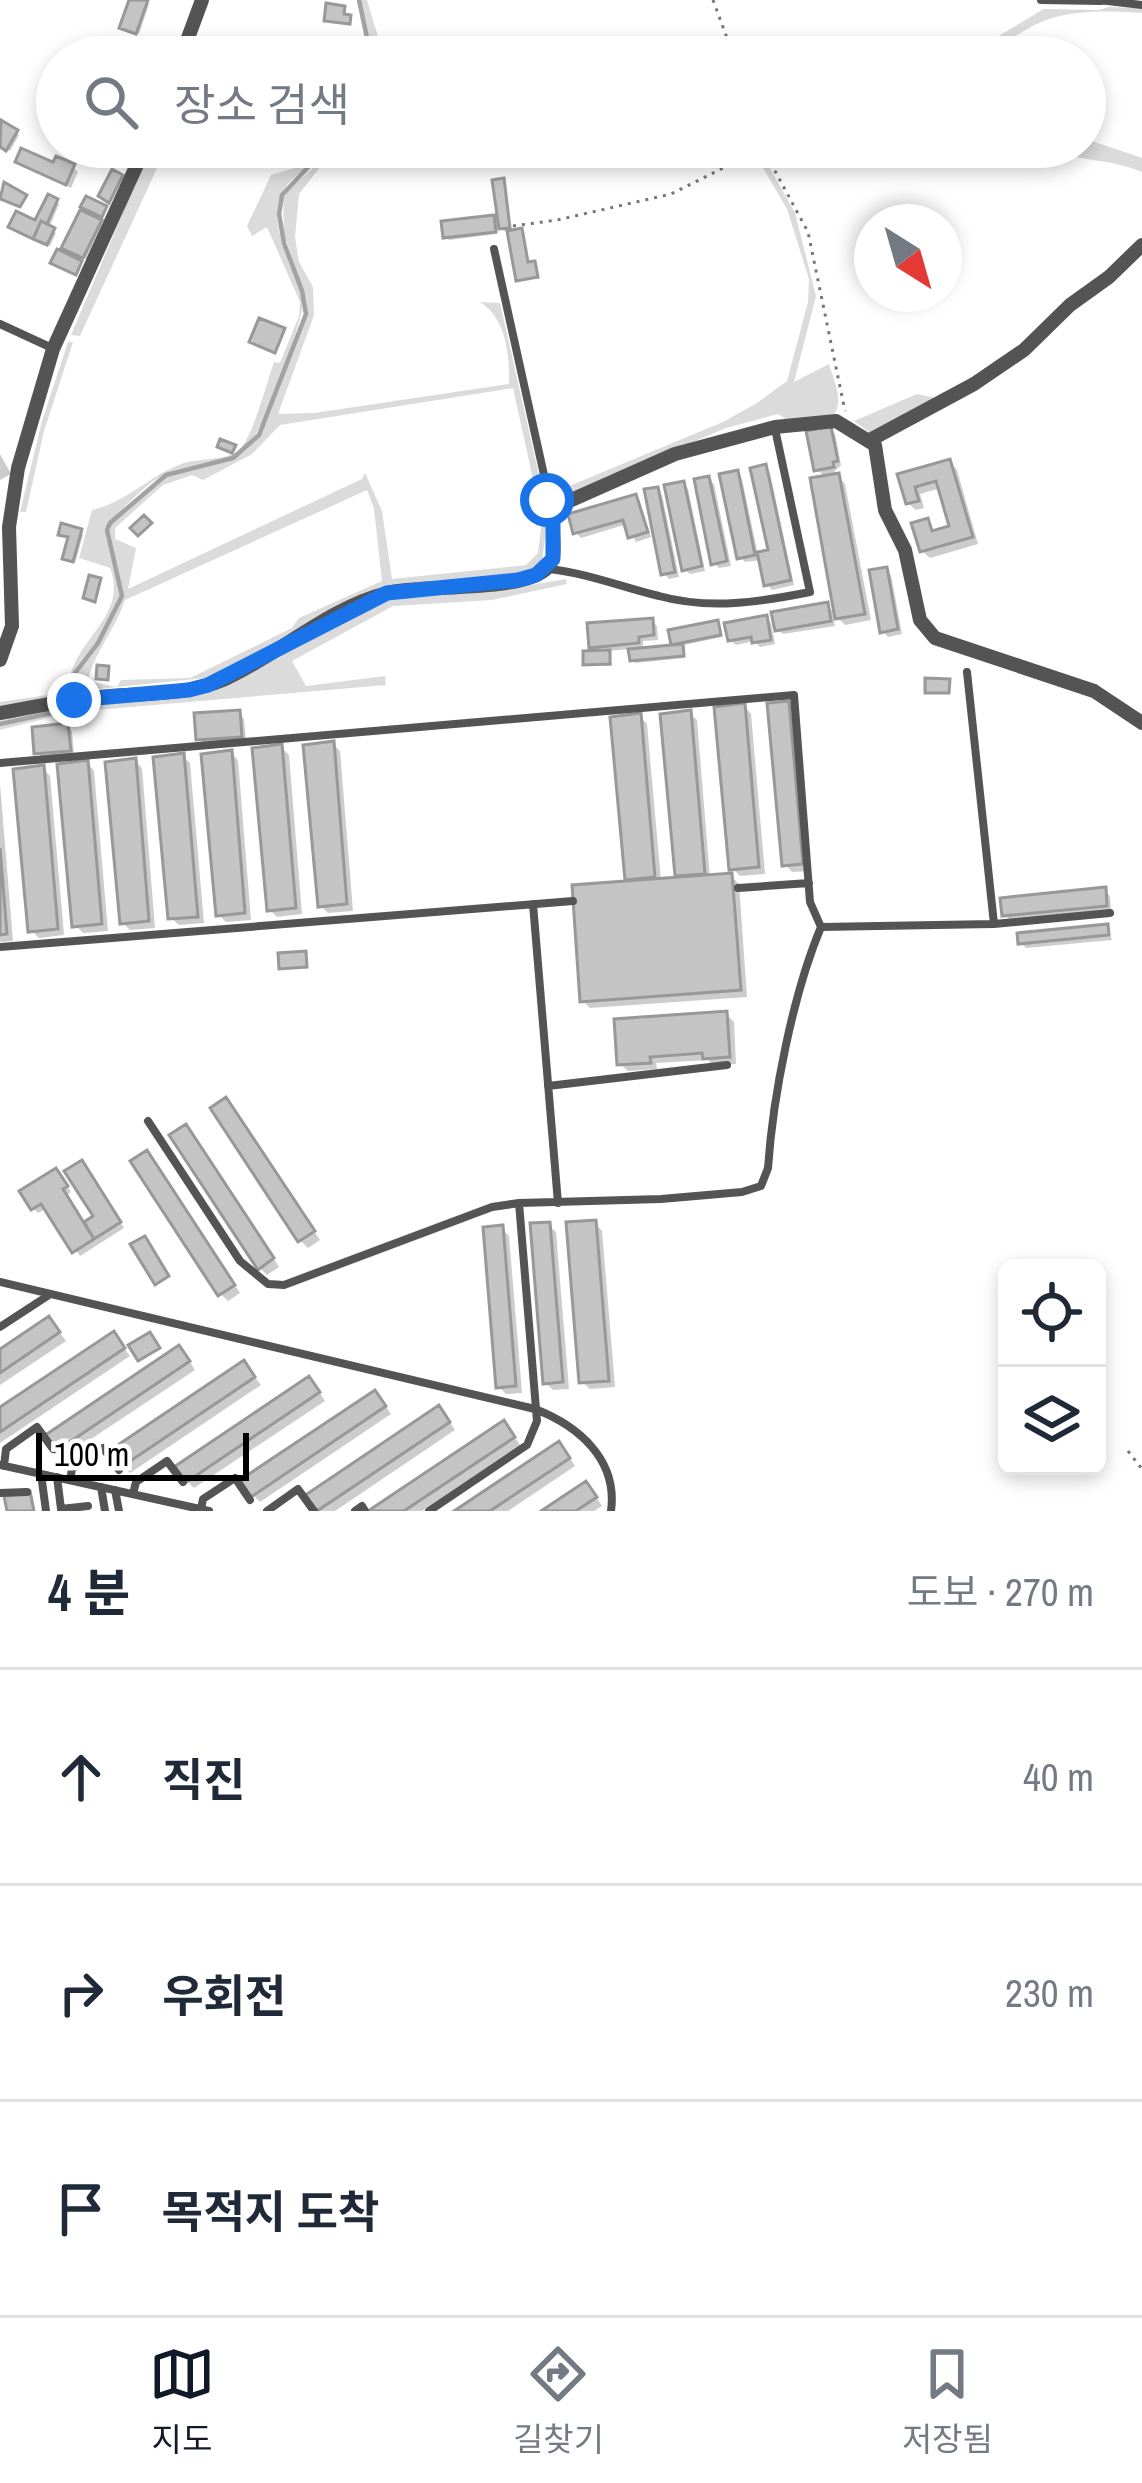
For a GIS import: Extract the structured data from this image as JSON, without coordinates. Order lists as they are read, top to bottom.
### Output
{
  "scale_bar": "100 m",
  "north": "bottom right",
  "page": {
    "search": "장소 검색",
    "scale": "100 m",
    "heading": ["4 분", "도보 · 270 m"],
    "list": [
      ["직진", "40 m"],
      ["우회전", "230 m"],
      "목적지 도착"
    ],
    "nav": ["지도", "길찾기", "저장됨"]
  }
}
